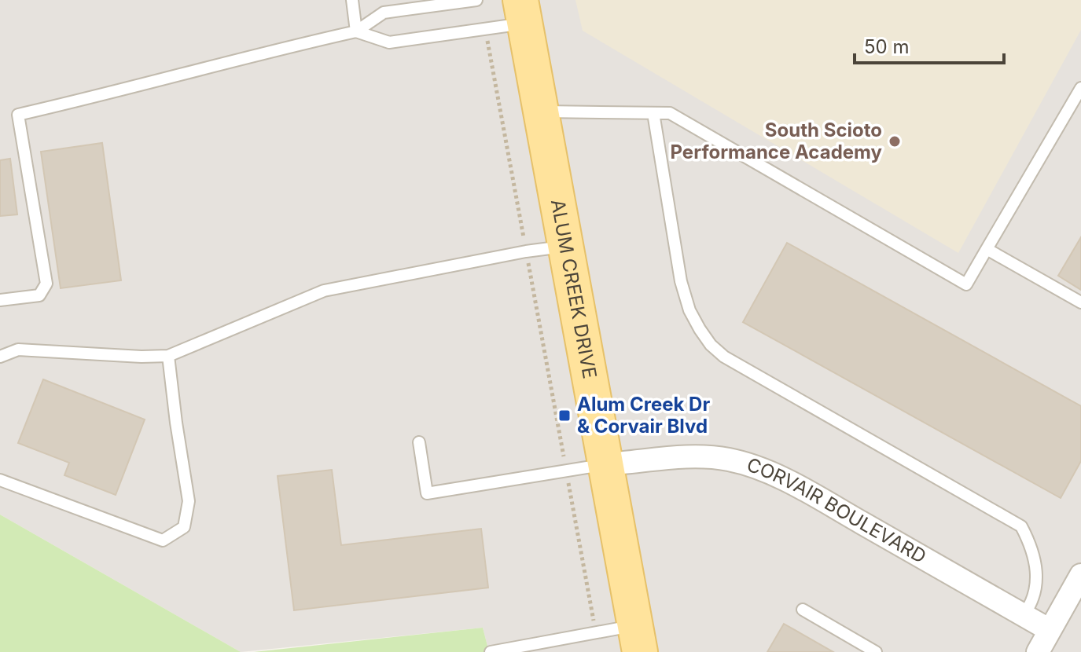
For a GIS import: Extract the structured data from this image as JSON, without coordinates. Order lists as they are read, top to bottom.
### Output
{
  "streets": {
    "main road": ["ALUM CREEK DRIVE"],
    "street": ["CORVAIR BOULEVARD"]
  },
  "crossings": [
    ["ALUM CREEK DRIVE", "CORVAIR BOULEVARD"]
  ],
  "places": {
    "other": ["South Scioto Performance Academy"],
    "transit": ["Alum Creek Dr & Corvair Blvd"]
  },
  "scale_bar": "50 m"
}
